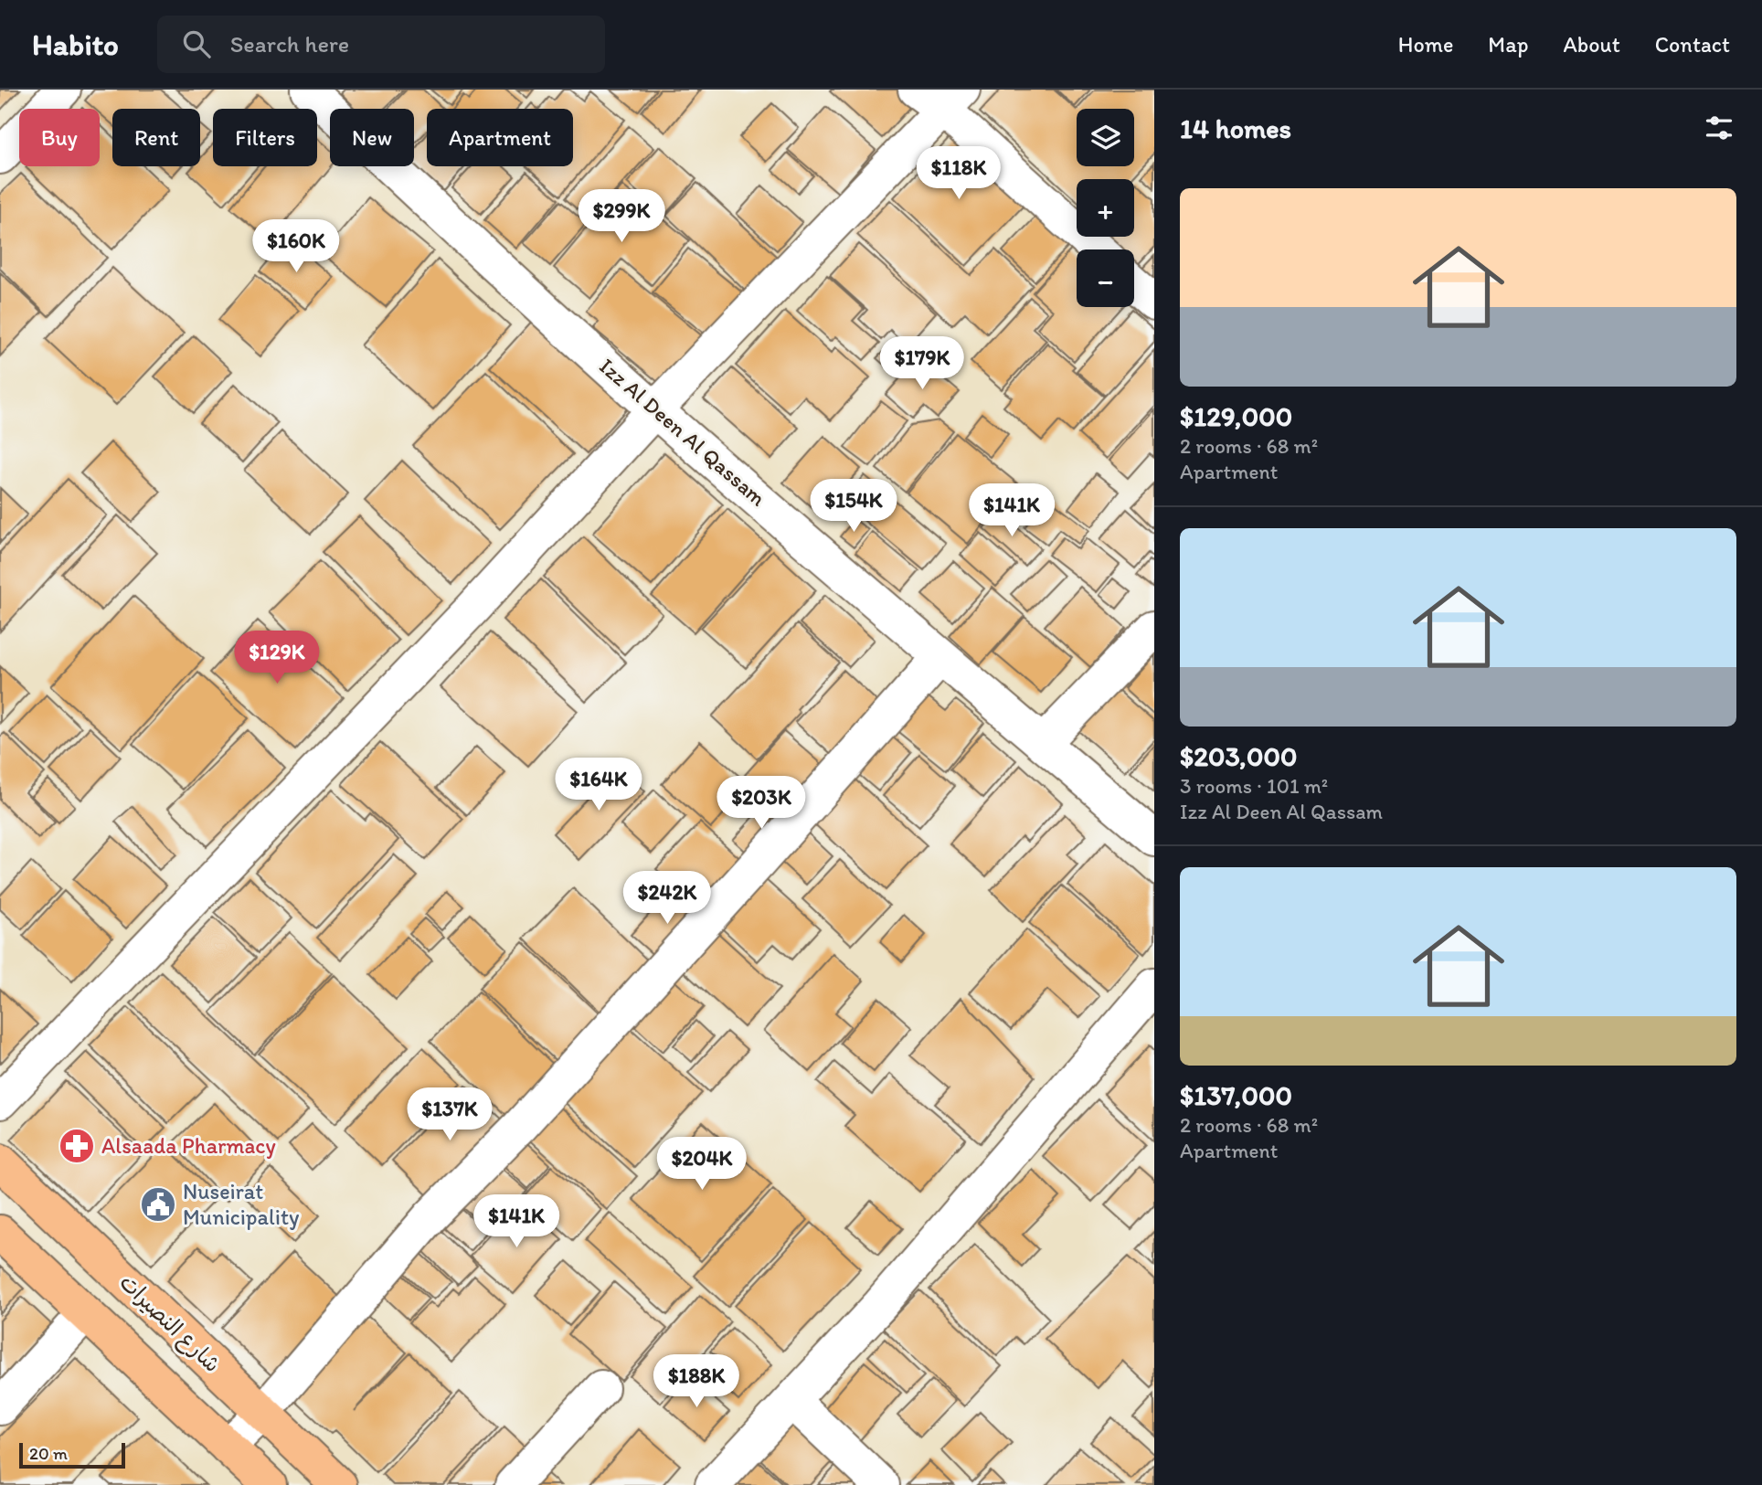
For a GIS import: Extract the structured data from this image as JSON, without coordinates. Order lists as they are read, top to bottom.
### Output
{
  "streets": {
    "main road": ["شارع النصيرات"],
    "street": ["Izz Al Deen Al Qassam"]
  },
  "places": {
    "pharmacy": ["Alsaada Pharmacy"],
    "public building": ["Nuseirat Municipality"]
  },
  "scale_bar": "20 m",
  "page": {
    "header": "Habito",
    "search": "Search here",
    "nav": [
      "Home",
      "Map",
      "About",
      "Contact"
    ],
    "heading": "14 homes",
    "map_buttons": ["+", "−"],
    "chip": [
      "Buy",
      "Rent",
      "Filters",
      "New",
      "Apartment"
    ],
    "price": [
      "$118K",
      "$299K",
      "$160K",
      "$179K",
      "$154K",
      "$141K",
      "$129K",
      "$164K",
      "$203K",
      "$242K",
      "$137K",
      "$204K",
      "$141K",
      "$188K"
    ],
    "list": [
      {
        "name": "$129,000",
        "note": "2 rooms · 68 m² · Apartment"
      },
      {
        "name": "$203,000",
        "note": "3 rooms · 101 m² · Izz Al Deen Al Qassam"
      },
      {
        "name": "$137,000",
        "note": "2 rooms · 68 m² · Apartment"
      }
    ],
    "scale": "20 m"
  }
}
